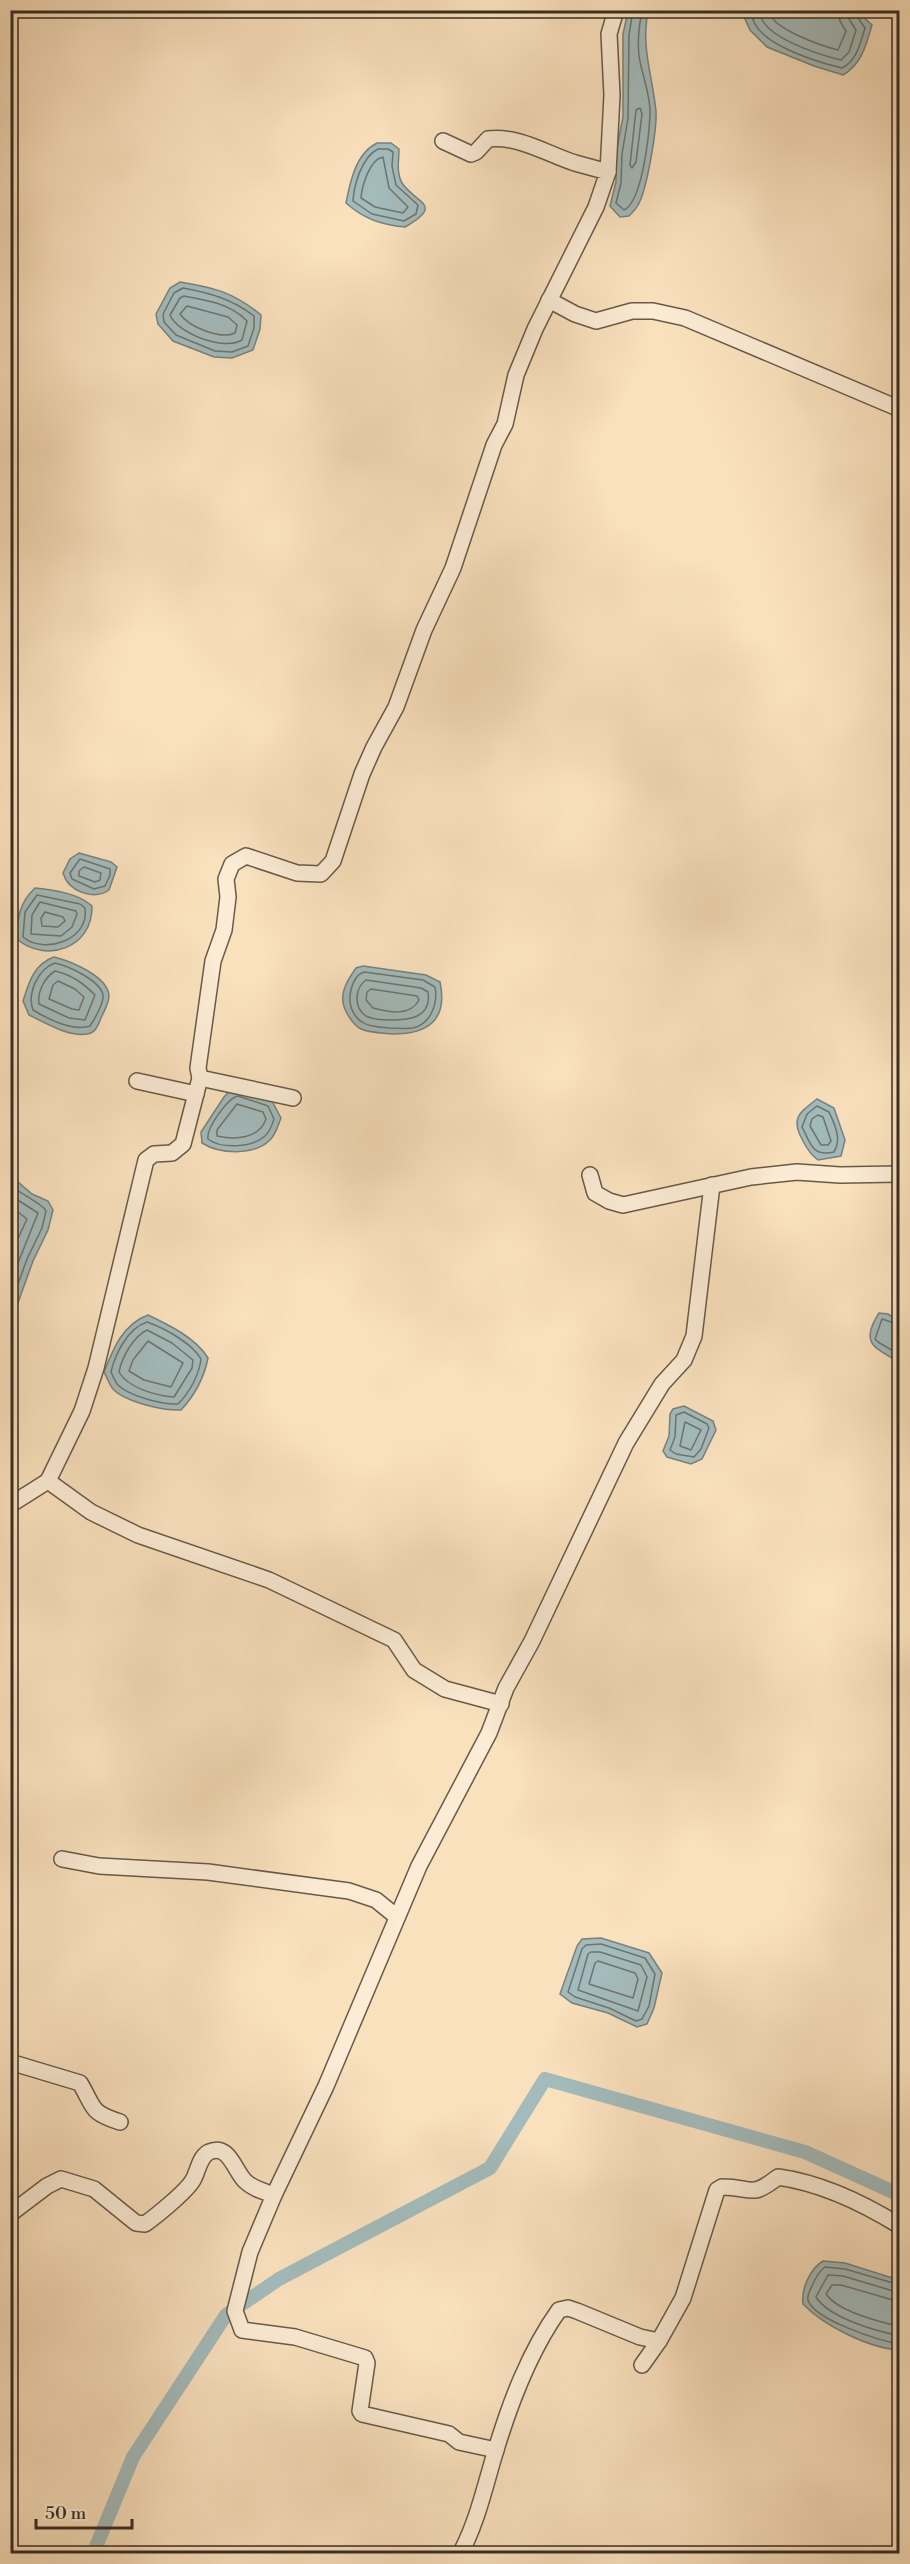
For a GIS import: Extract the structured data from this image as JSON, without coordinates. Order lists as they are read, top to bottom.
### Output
{
  "scale_bar": "50 m"
}
